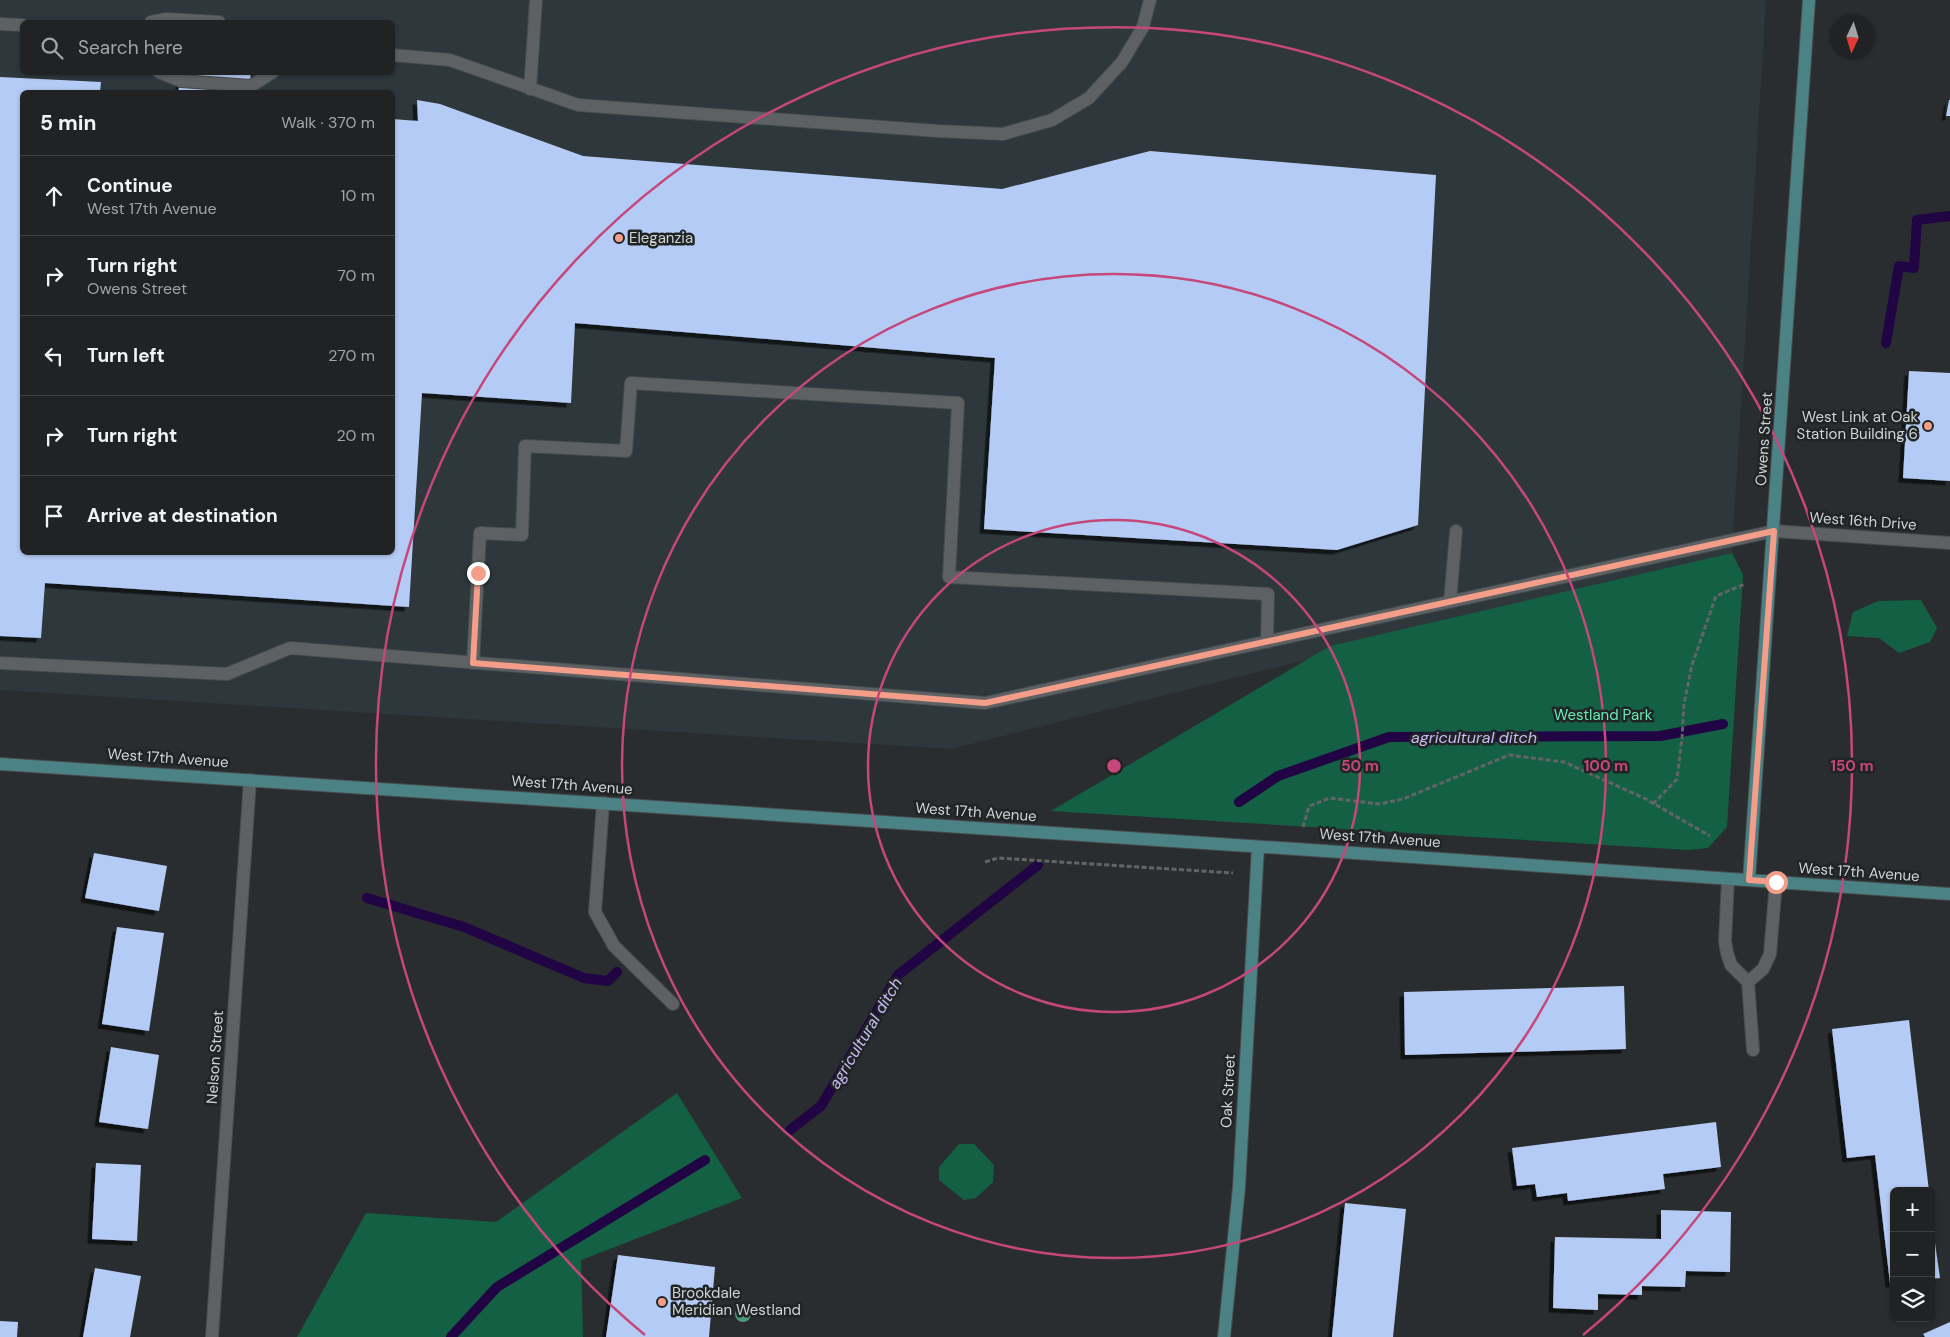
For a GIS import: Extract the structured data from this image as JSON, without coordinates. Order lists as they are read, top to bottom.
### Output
{
  "streets": {
    "street": [
      "Owens Street",
      "West 16th Drive",
      "West 17th Avenue",
      "Nelson Street",
      "Oak Street"
    ]
  },
  "crossings": [
    ["Owens Street", "West 16th Drive"],
    ["Owens Street", "West 17th Avenue"],
    ["West 17th Avenue", "Nelson Street"],
    ["West 17th Avenue", "Oak Street"]
  ],
  "water": ["agricultural ditch"],
  "parks": ["Westland Park"],
  "places": ["Eleganzia", "West Link at Oak Station Building 6", "Brookdale Meridian Westland"],
  "north": "bottom",
  "page": {
    "search": "Search here",
    "heading": ["5 min", "Walk · 370 m"],
    "list": [
      ["Continue", "West 17th Avenue", "10 m"],
      ["Turn right", "Owens Street", "70 m"],
      ["Turn left", "270 m"],
      ["Turn right", "20 m"],
      "Arrive at destination"
    ],
    "map_buttons": ["+", "−"]
  },
  "rings": ["50 m", "100 m", "150 m"]
}
